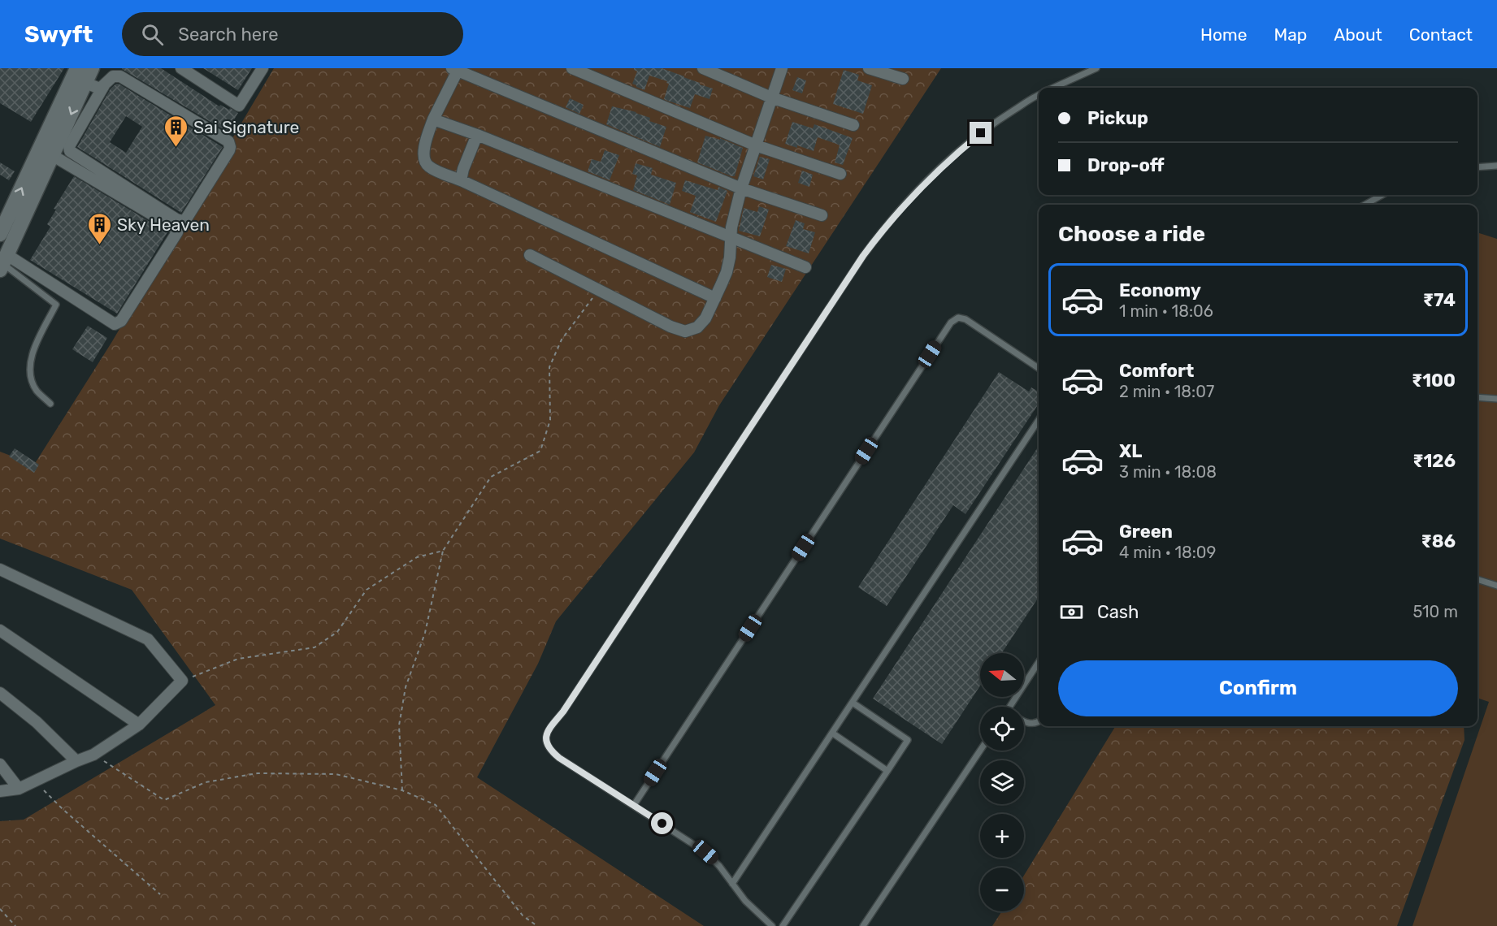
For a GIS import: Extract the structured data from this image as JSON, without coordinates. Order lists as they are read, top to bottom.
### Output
{
  "places": {
    "building": ["Sai Signature", "Sky Heaven"]
  },
  "north": "left",
  "page": {
    "header": "Swyft",
    "search": "Search here",
    "nav": [
      "Home",
      "Map",
      "About",
      "Contact"
    ],
    "banner": ["Pickup", "Drop-off"],
    "heading": "Choose a ride",
    "list": [
      {
        "name": "Economy",
        "note": "1 min · 18:06",
        "value": "₹74"
      },
      {
        "name": "Comfort",
        "note": "2 min · 18:07",
        "value": "₹100"
      },
      {
        "name": "XL",
        "note": "3 min · 18:08",
        "value": "₹126"
      },
      {
        "name": "Green",
        "note": "4 min · 18:09",
        "value": "₹86"
      }
    ],
    "pay": ["Cash", "510 m"],
    "buttons": "Confirm",
    "map_buttons": ["+", "−"]
  }
}
